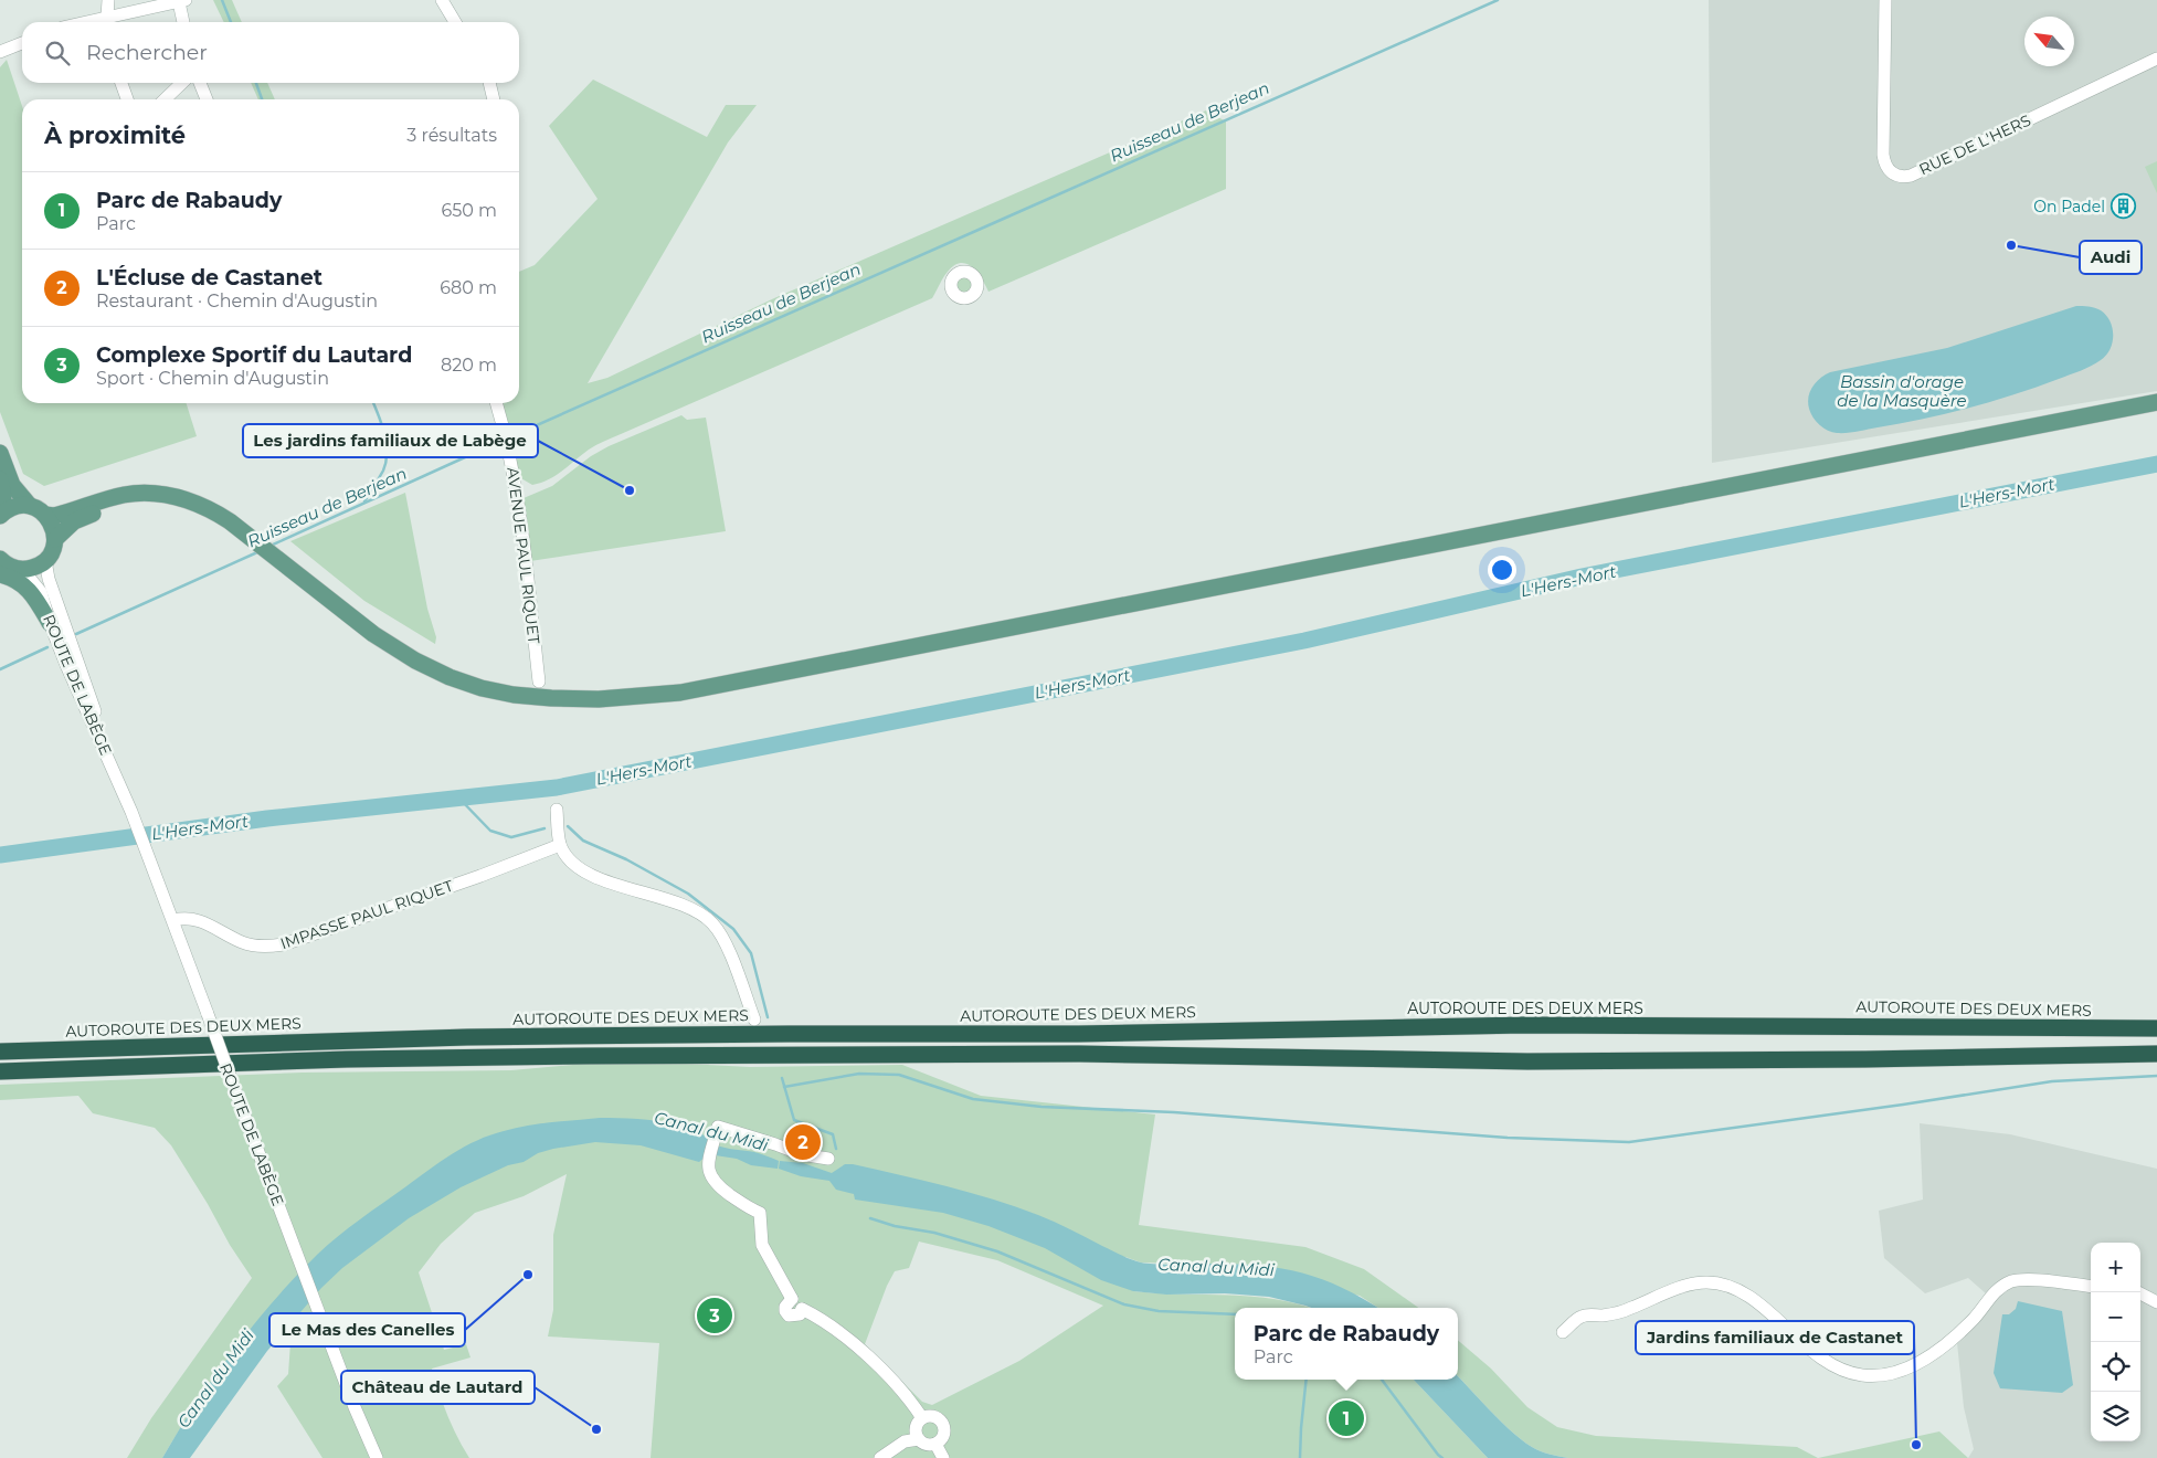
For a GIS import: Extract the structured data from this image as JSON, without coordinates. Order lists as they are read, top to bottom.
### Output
{
  "streets": {
    "highway": ["AUTOROUTE DES DEUX MERS"],
    "street": [
      "RUE DE L'HERS",
      "AVENUE PAUL RIQUET",
      "ROUTE DE LABÈGE",
      "IMPASSE PAUL RIQUET"
    ]
  },
  "crossings": [
    ["ROUTE DE LABÈGE", "IMPASSE PAUL RIQUET"]
  ],
  "water": [
    "Ruisseau de Berjean",
    "Bassin d'orage de la Masquère",
    "L'Hers-Mort",
    "Canal du Midi"
  ],
  "places": {
    "building": ["On Padel"],
    "other": [
      "Audi",
      "Les jardins familiaux de Labège",
      "Le Mas des Canelles",
      "Château de Lautard",
      "Jardins familiaux de Castanet"
    ]
  },
  "north": "top left",
  "page": {
    "search": "Rechercher",
    "heading": ["À proximité", "3 résultats"],
    "list": [
      {
        "mark": "1",
        "name": "Parc de Rabaudy",
        "note": "Parc",
        "value": "650 m"
      },
      {
        "mark": "2",
        "name": "L'Écluse de Castanet",
        "note": "Restaurant · Chemin d'Augustin",
        "value": "680 m"
      },
      {
        "mark": "3",
        "name": "Complexe Sportif du Lautard",
        "note": "Sport · Chemin d'Augustin",
        "value": "820 m"
      }
    ],
    "pins": ["2", "3", "1"],
    "map_buttons": ["+", "−"],
    "popup": ["Parc de Rabaudy", "Parc"]
  }
}
